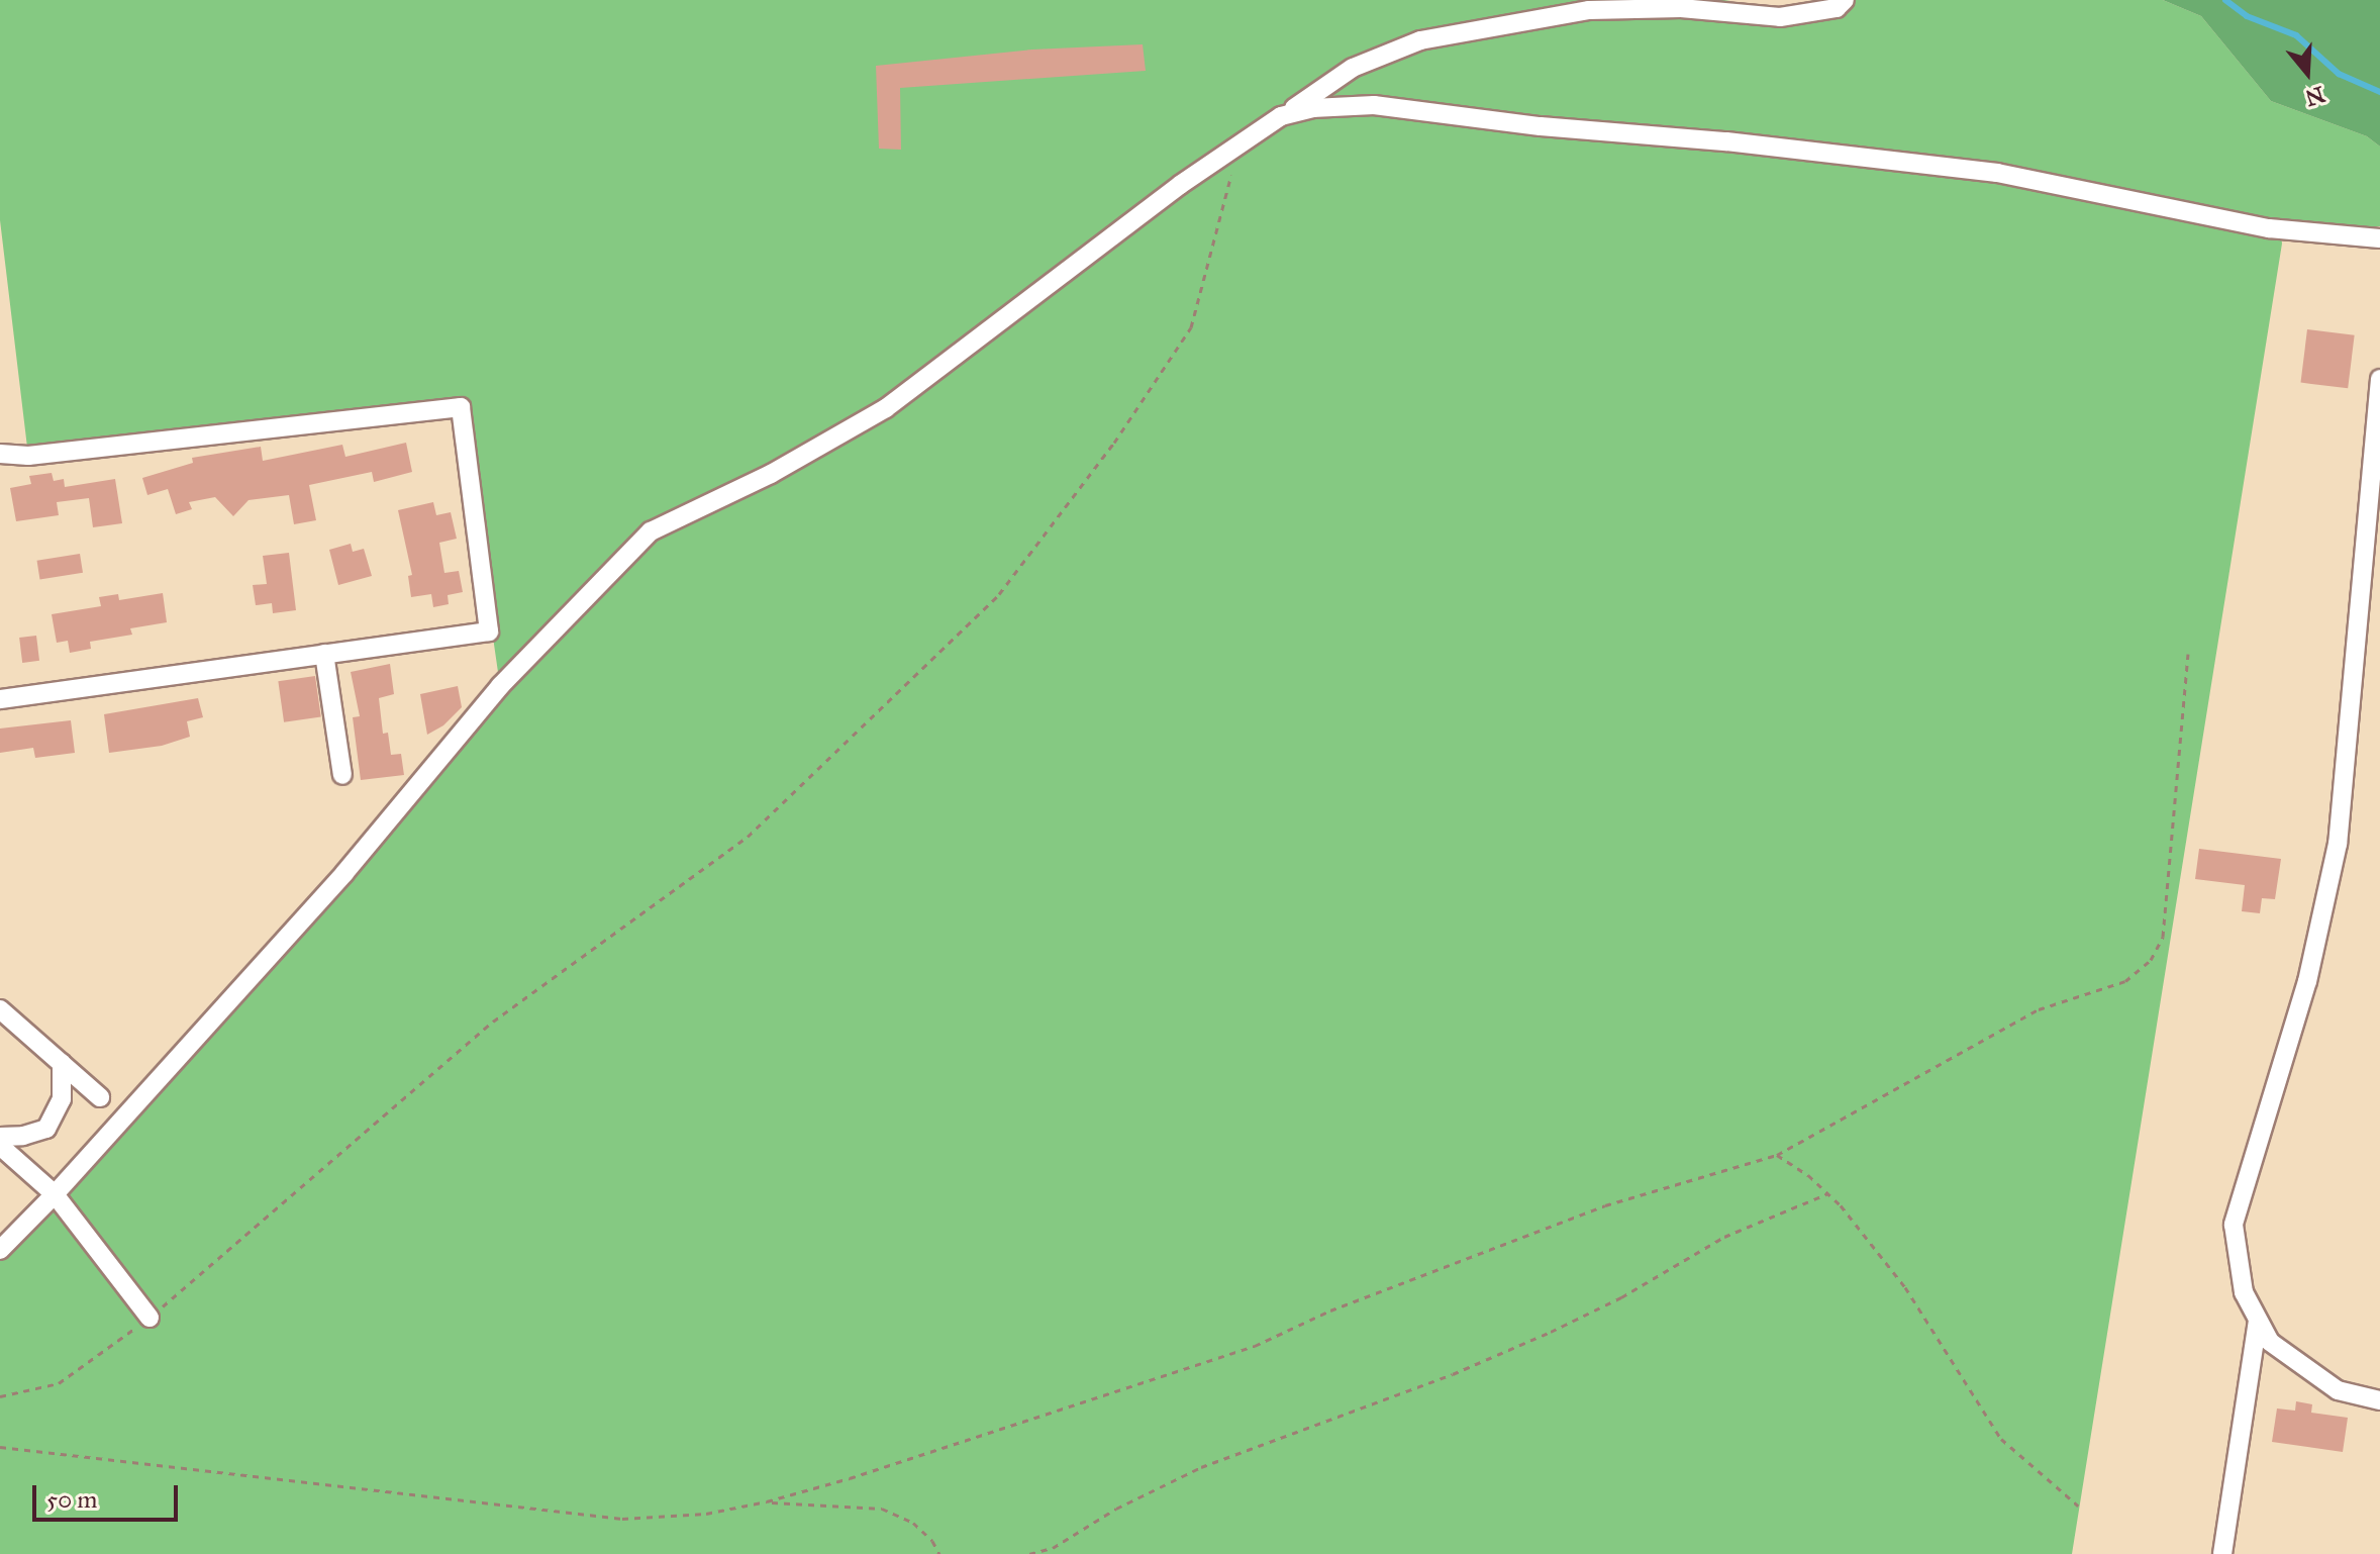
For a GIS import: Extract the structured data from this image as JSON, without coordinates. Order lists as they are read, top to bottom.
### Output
{
  "scale_bar": "50 m",
  "north": "bottom"
}
